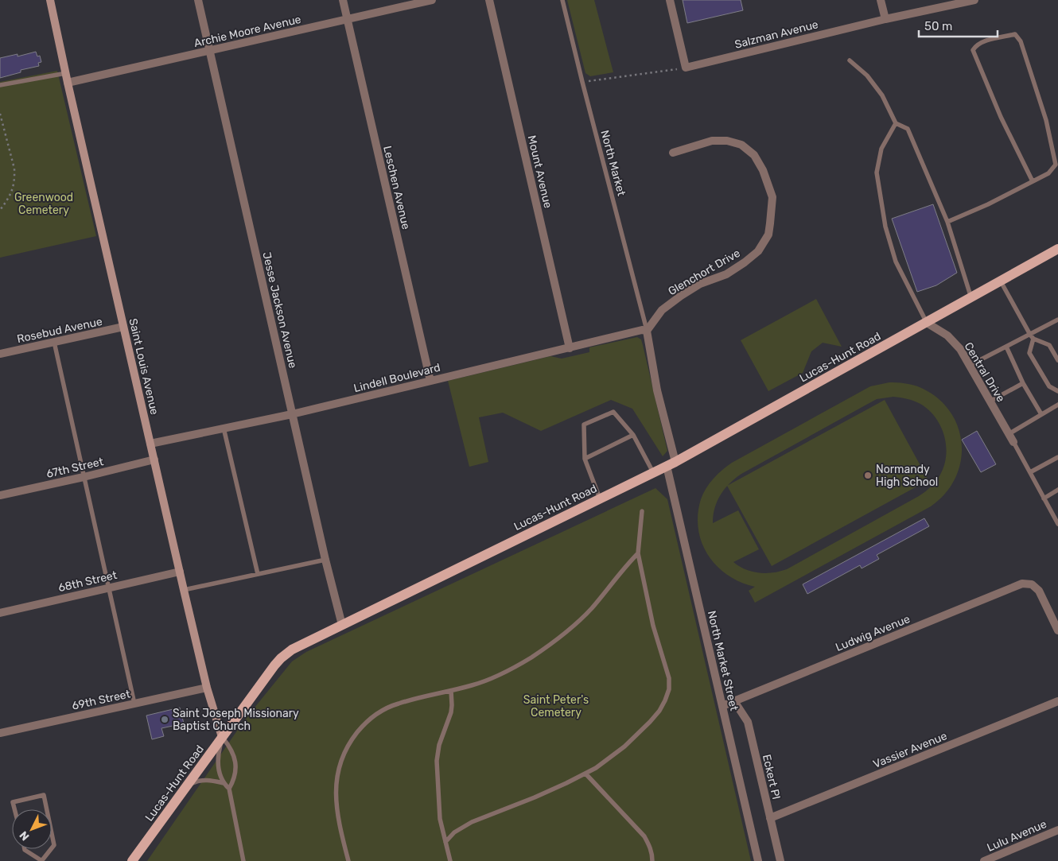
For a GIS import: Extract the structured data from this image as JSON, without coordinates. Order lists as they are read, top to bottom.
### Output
{
  "streets": {
    "main road": ["Lucas-Hunt Road"],
    "street": [
      "Archie Moore Avenue",
      "Salzman Avenue",
      "Mount Avenue",
      "Leschen Avenue",
      "Glenchort Drive",
      "Jesse Jackson Avenue",
      "Rosebud Avenue",
      "Saint Louis Avenue",
      "Central Drive",
      "Lindell Boulevard",
      "67th Street",
      "68th Street",
      "Ludwig Avenue",
      "North Market Street",
      "69th Street",
      "Vassier Avenue",
      "Eckert Pl",
      "Lulu Avenue"
    ],
    "lane": ["North Market"]
  },
  "crossings": [
    ["Archie Moore Avenue", "Leschen Avenue"],
    ["Archie Moore Avenue", "Jesse Jackson Avenue"],
    ["Archie Moore Avenue", "Saint Louis Avenue"],
    ["North Market", "Glenchort Drive"],
    ["North Market", "Lindell Boulevard"],
    ["North Market", "North Market Street"],
    ["Mount Avenue", "Lindell Boulevard"],
    ["Leschen Avenue", "Lindell Boulevard"],
    ["Glenchort Drive", "Lindell Boulevard"],
    ["Glenchort Drive", "North Market Street"],
    ["Jesse Jackson Avenue", "Lucas-Hunt Road"],
    ["Jesse Jackson Avenue", "Lindell Boulevard"],
    ["Rosebud Avenue", "Saint Louis Avenue"],
    ["Lucas-Hunt Road", "Saint Louis Avenue"],
    ["Lucas-Hunt Road", "Central Drive"],
    ["Lucas-Hunt Road", "North Market Street"],
    ["Saint Louis Avenue", "Lindell Boulevard"],
    ["Saint Louis Avenue", "67th Street"],
    ["Saint Louis Avenue", "68th Street"],
    ["Saint Louis Avenue", "69th Street"],
    ["Lindell Boulevard", "North Market Street"],
    ["Ludwig Avenue", "North Market Street"],
    ["Ludwig Avenue", "Eckert Pl"],
    ["Vassier Avenue", "Eckert Pl"]
  ],
  "parks": ["Greenwood Cemetery", "Saint Peter's Cemetery"],
  "places": ["Normandy High School", "Saint Joseph Missionary Baptist Church"],
  "scale_bar": "50 m",
  "north": "bottom left"
}
